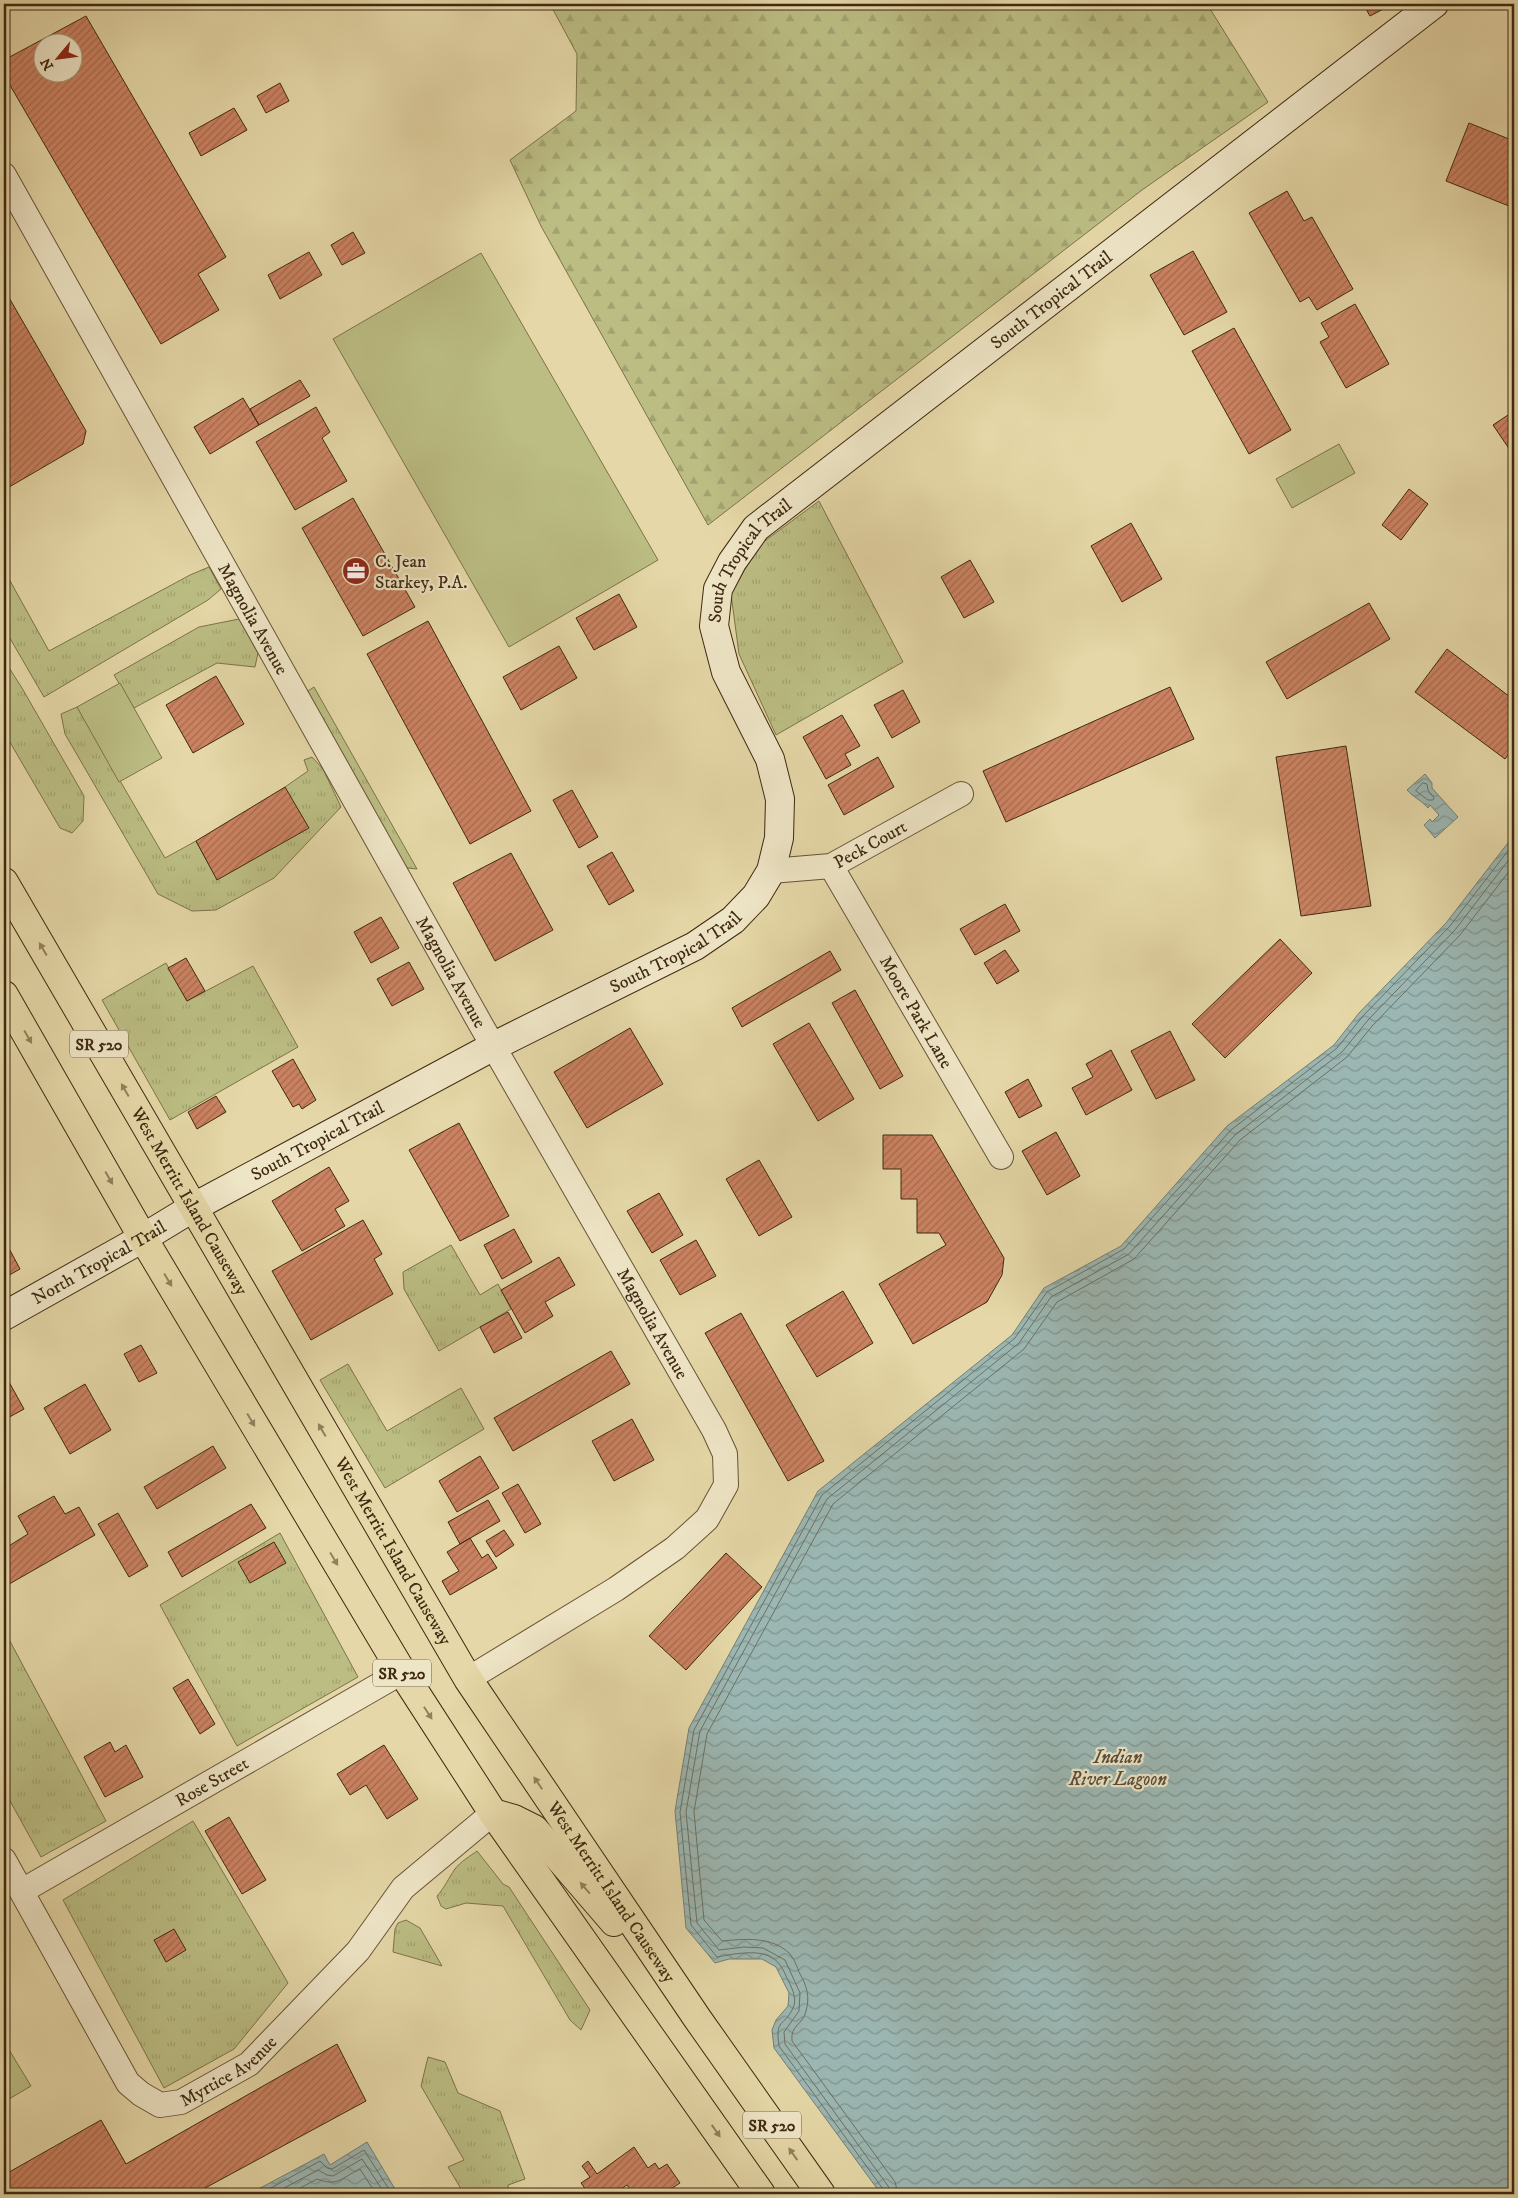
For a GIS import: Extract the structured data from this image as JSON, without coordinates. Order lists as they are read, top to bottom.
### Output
{
  "streets": {
    "main road": ["SR 520", "West Merritt Island Causeway"],
    "street": [
      "South Tropical Trail",
      "Magnolia Avenue",
      "Peck Court",
      "Moore Park Lane",
      "North Tropical Trail",
      "Rose Street",
      "Myrtice Avenue"
    ]
  },
  "crossings": [
    ["South Tropical Trail", "Magnolia Avenue"],
    ["South Tropical Trail", "Peck Court"],
    ["South Tropical Trail", "West Merritt Island Causeway"],
    ["South Tropical Trail", "North Tropical Trail"],
    ["Magnolia Avenue", "West Merritt Island Causeway"],
    ["Peck Court", "Moore Park Lane"],
    ["SR 520", "North Tropical Trail"],
    ["SR 520", "Rose Street"],
    ["SR 520", "Myrtice Avenue"],
    ["West Merritt Island Causeway", "North Tropical Trail"],
    ["Rose Street", "Myrtice Avenue"]
  ],
  "water": ["Indian River Lagoon"],
  "places": {
    "office": ["C. Jean Starkey, P.A."]
  },
  "north": "bottom left"
}
